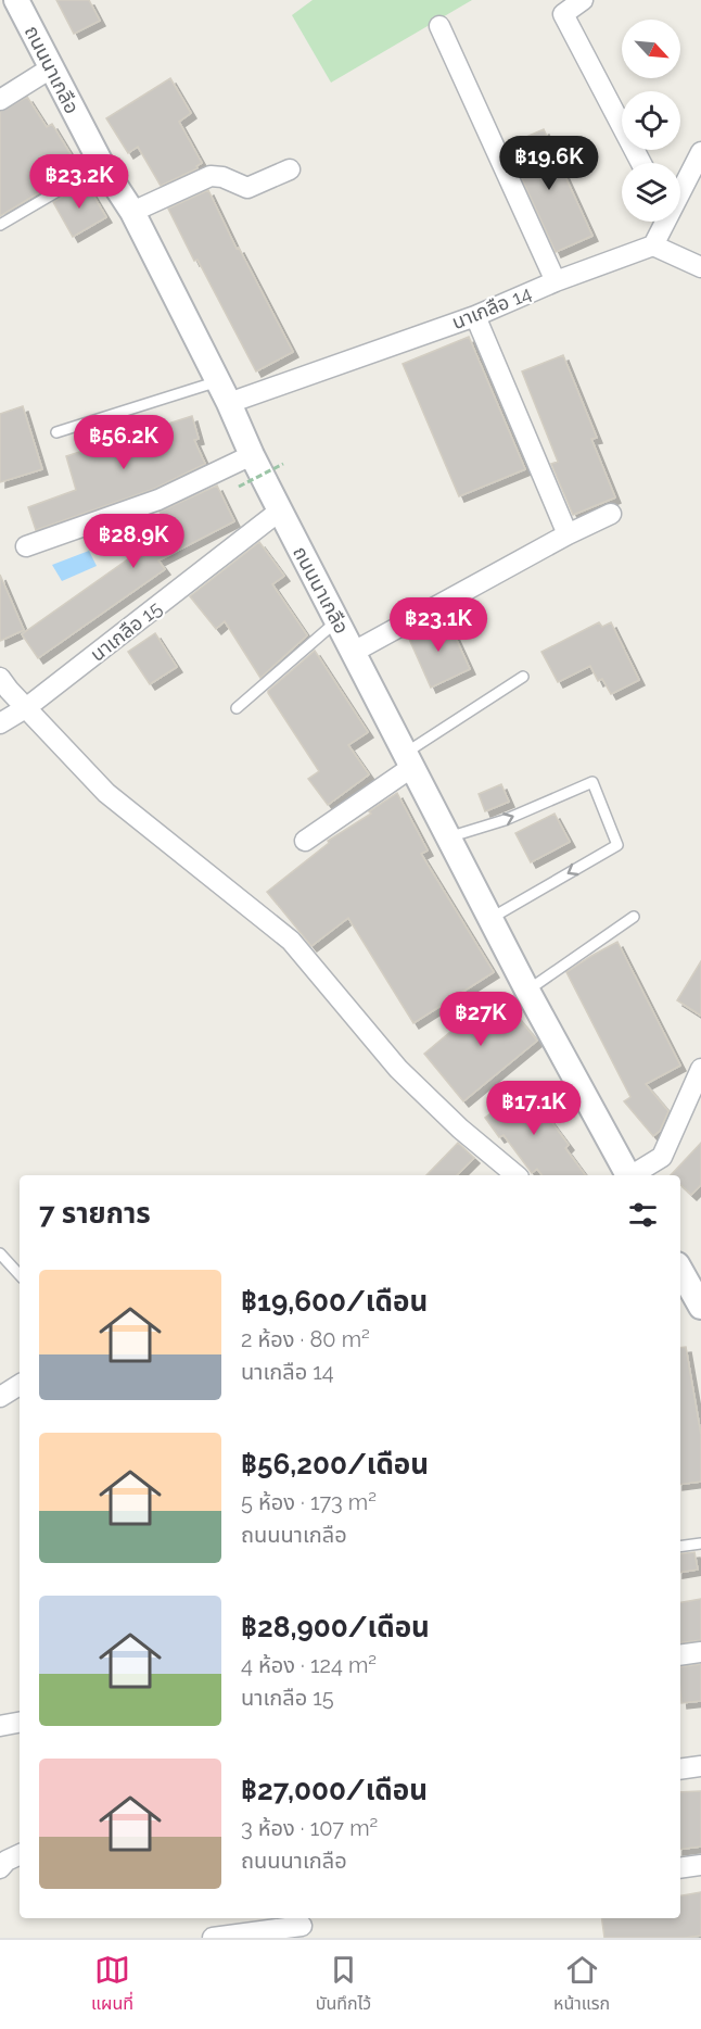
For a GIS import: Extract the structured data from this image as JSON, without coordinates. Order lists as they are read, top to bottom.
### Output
{
  "streets": {
    "street": ["ถนนนาเกลือ", "นาเกลือ 14", "นาเกลือ 15"]
  },
  "crossings": [
    ["ถนนนาเกลือ", "นาเกลือ 14"],
    ["ถนนนาเกลือ", "นาเกลือ 15"]
  ],
  "north": "bottom right",
  "page": {
    "price": [
      "฿19.6K",
      "฿23.2K",
      "฿56.2K",
      "฿28.9K",
      "฿23.1K",
      "฿27K",
      "฿17.1K"
    ],
    "heading": "7 รายการ",
    "list": [
      {
        "name": "฿19,600/เดือน",
        "note": "2 ห้อง · 80 m² · นาเกลือ 14"
      },
      {
        "name": "฿56,200/เดือน",
        "note": "5 ห้อง · 173 m² · ถนนนาเกลือ"
      },
      {
        "name": "฿28,900/เดือน",
        "note": "4 ห้อง · 124 m² · นาเกลือ 15"
      },
      {
        "name": "฿27,000/เดือน",
        "note": "3 ห้อง · 107 m² · ถนนนาเกลือ"
      }
    ],
    "tabs": ["แผนที่", "บันทึกไว้", "หน้าแรก"]
  }
}
